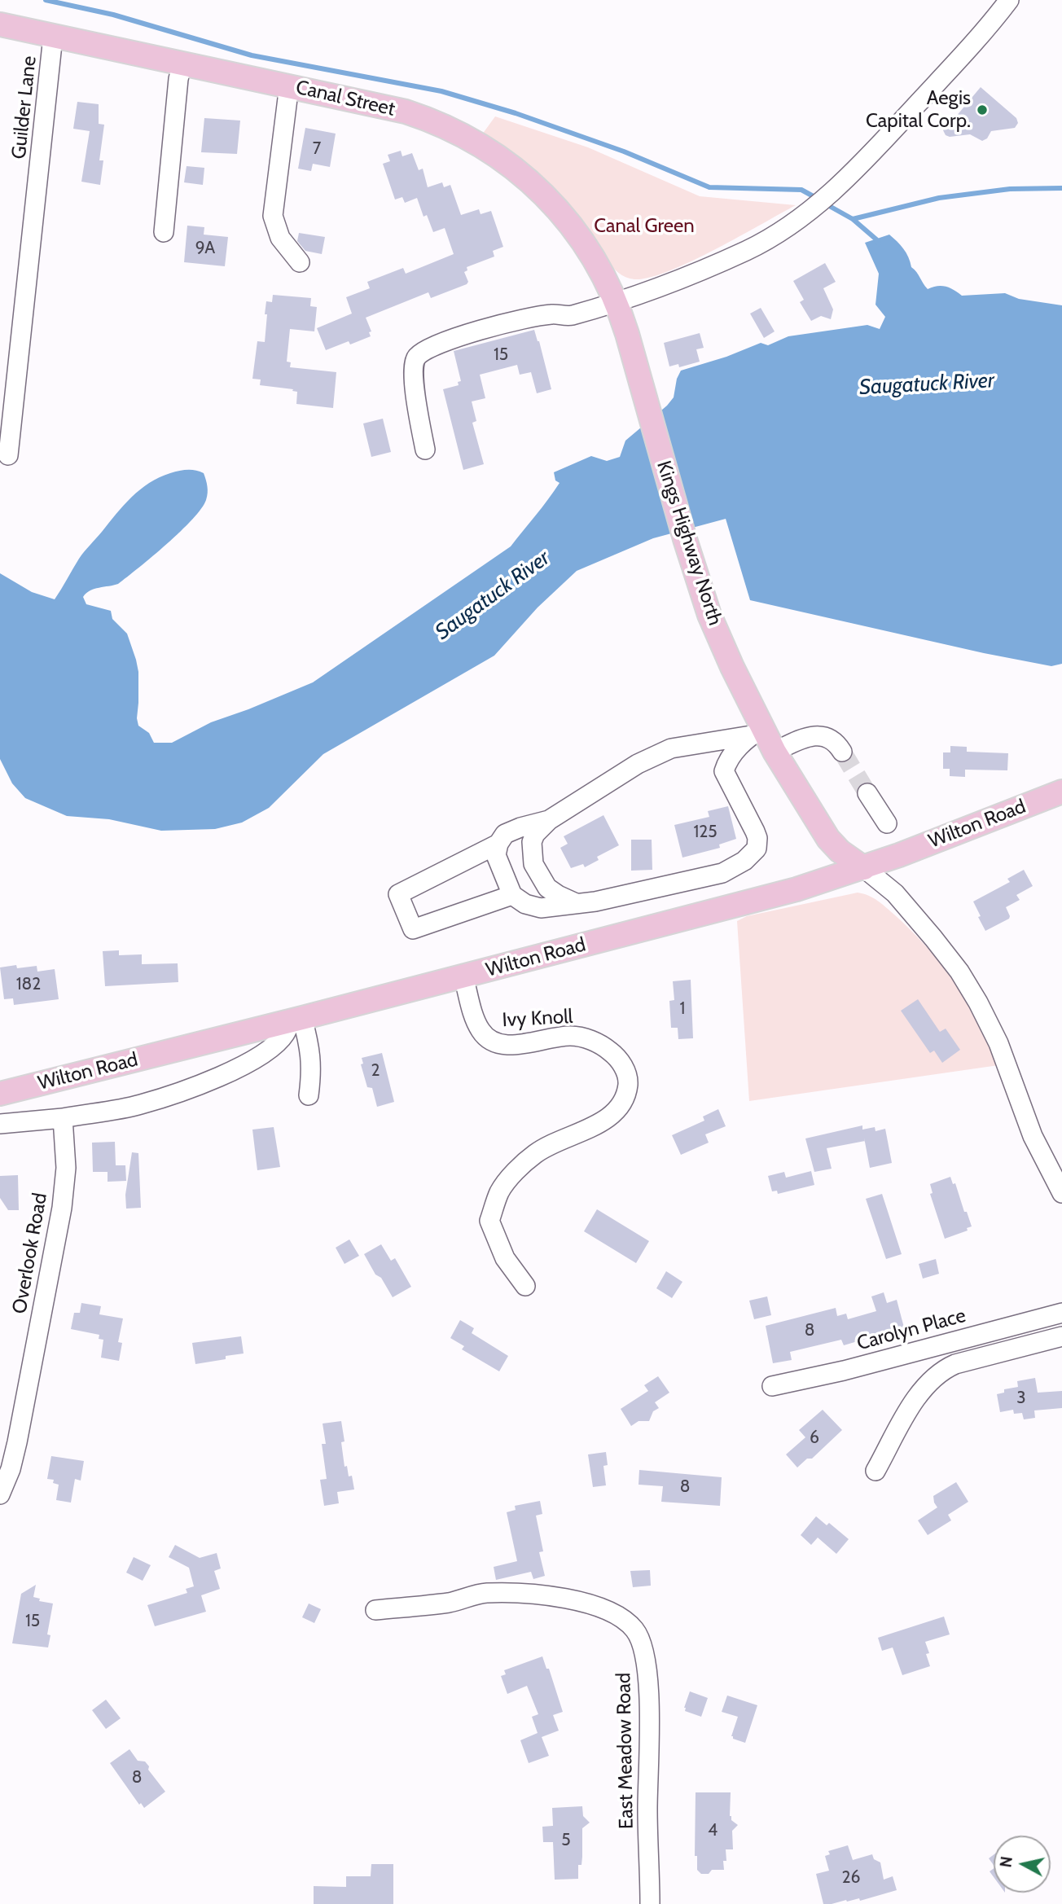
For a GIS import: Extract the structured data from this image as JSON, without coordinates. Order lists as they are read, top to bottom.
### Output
{
  "streets": {
    "main road": ["Canal Street", "Kings Highway North", "Wilton Road"],
    "street": [
      "Guilder Lane",
      "Ivy Knoll",
      "Overlook Road",
      "Carolyn Place",
      "East Meadow Road"
    ]
  },
  "crossings": [
    ["Canal Street", "Guilder Lane"],
    ["Canal Street", "Kings Highway North"],
    ["Kings Highway North", "Wilton Road"],
    ["Wilton Road", "Ivy Knoll"]
  ],
  "water": ["Saugatuck River"],
  "parks": ["Canal Green"],
  "places": ["Aegis Capital Corp."],
  "house_numbers": [
    "7",
    "9A",
    "15",
    "125",
    "182",
    "1",
    "2",
    "8",
    "3",
    "6",
    "8",
    "15",
    "8",
    "4",
    "5",
    "26"
  ],
  "north": "left"
}
